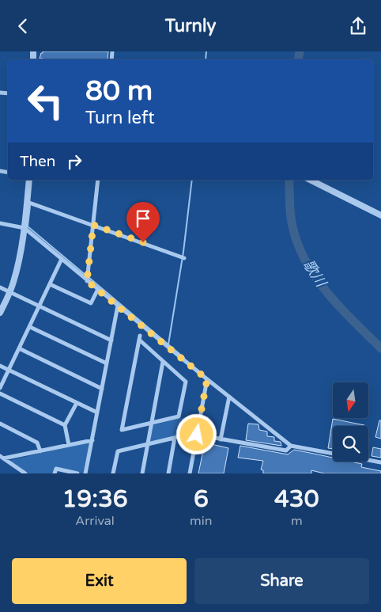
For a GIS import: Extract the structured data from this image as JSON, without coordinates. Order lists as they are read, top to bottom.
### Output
{
  "water": ["歌川"],
  "north": "bottom",
  "page": {
    "header": "Turnly",
    "turn": ["80 m", "Turn left"],
    "then": "Then",
    "eta": [
      "19:36",
      "Arrival",
      "6",
      "min",
      "430",
      "m"
    ],
    "buttons": ["Exit", "Share"]
  }
}
